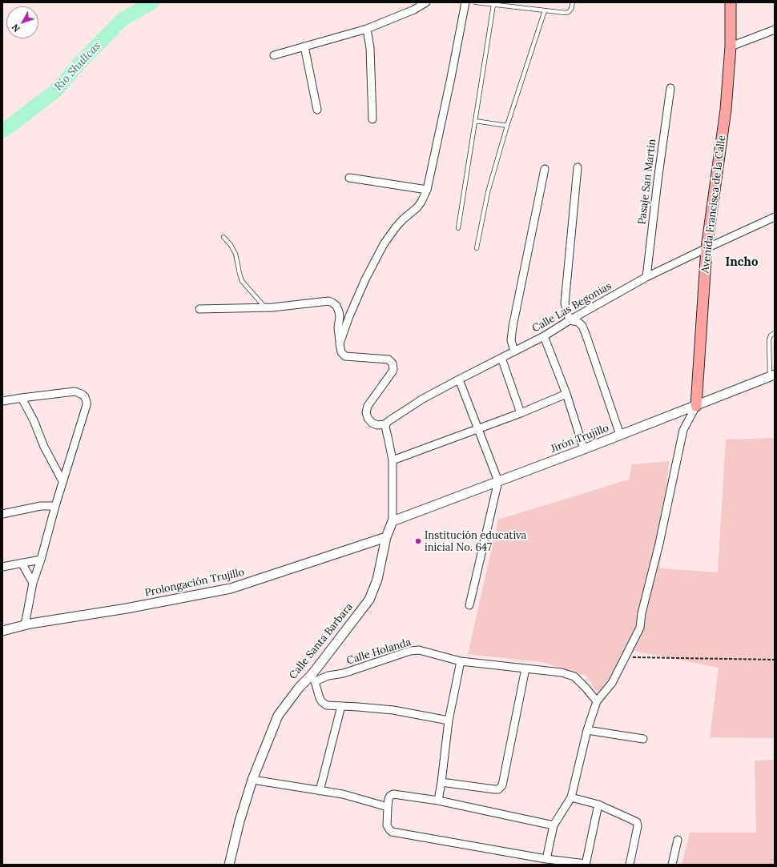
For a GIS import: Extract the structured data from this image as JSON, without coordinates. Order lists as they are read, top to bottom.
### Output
{
  "streets": {
    "main road": ["Avenida Francisca de la Calle"],
    "street": [
      "Pasaje San Martín",
      "Calle Las Begonias",
      "Jirón Trujillo",
      "Prolongación Trujillo",
      "Calle Santa Barbara",
      "Calle Holanda"
    ]
  },
  "crossings": [
    ["Pasaje San Martín", "Calle Las Begonias"],
    ["Avenida Francisca de la Calle", "Calle Las Begonias"],
    ["Avenida Francisca de la Calle", "Jirón Trujillo"],
    ["Calle Las Begonias", "Calle Santa Barbara"],
    ["Jirón Trujillo", "Calle Santa Barbara"],
    ["Prolongación Trujillo", "Calle Santa Barbara"],
    ["Calle Santa Barbara", "Calle Holanda"]
  ],
  "districts": ["Incho"],
  "water": ["Rio Shullcas"],
  "places": ["Institución educativa inicial No. 647"],
  "north": "bottom left"
}
